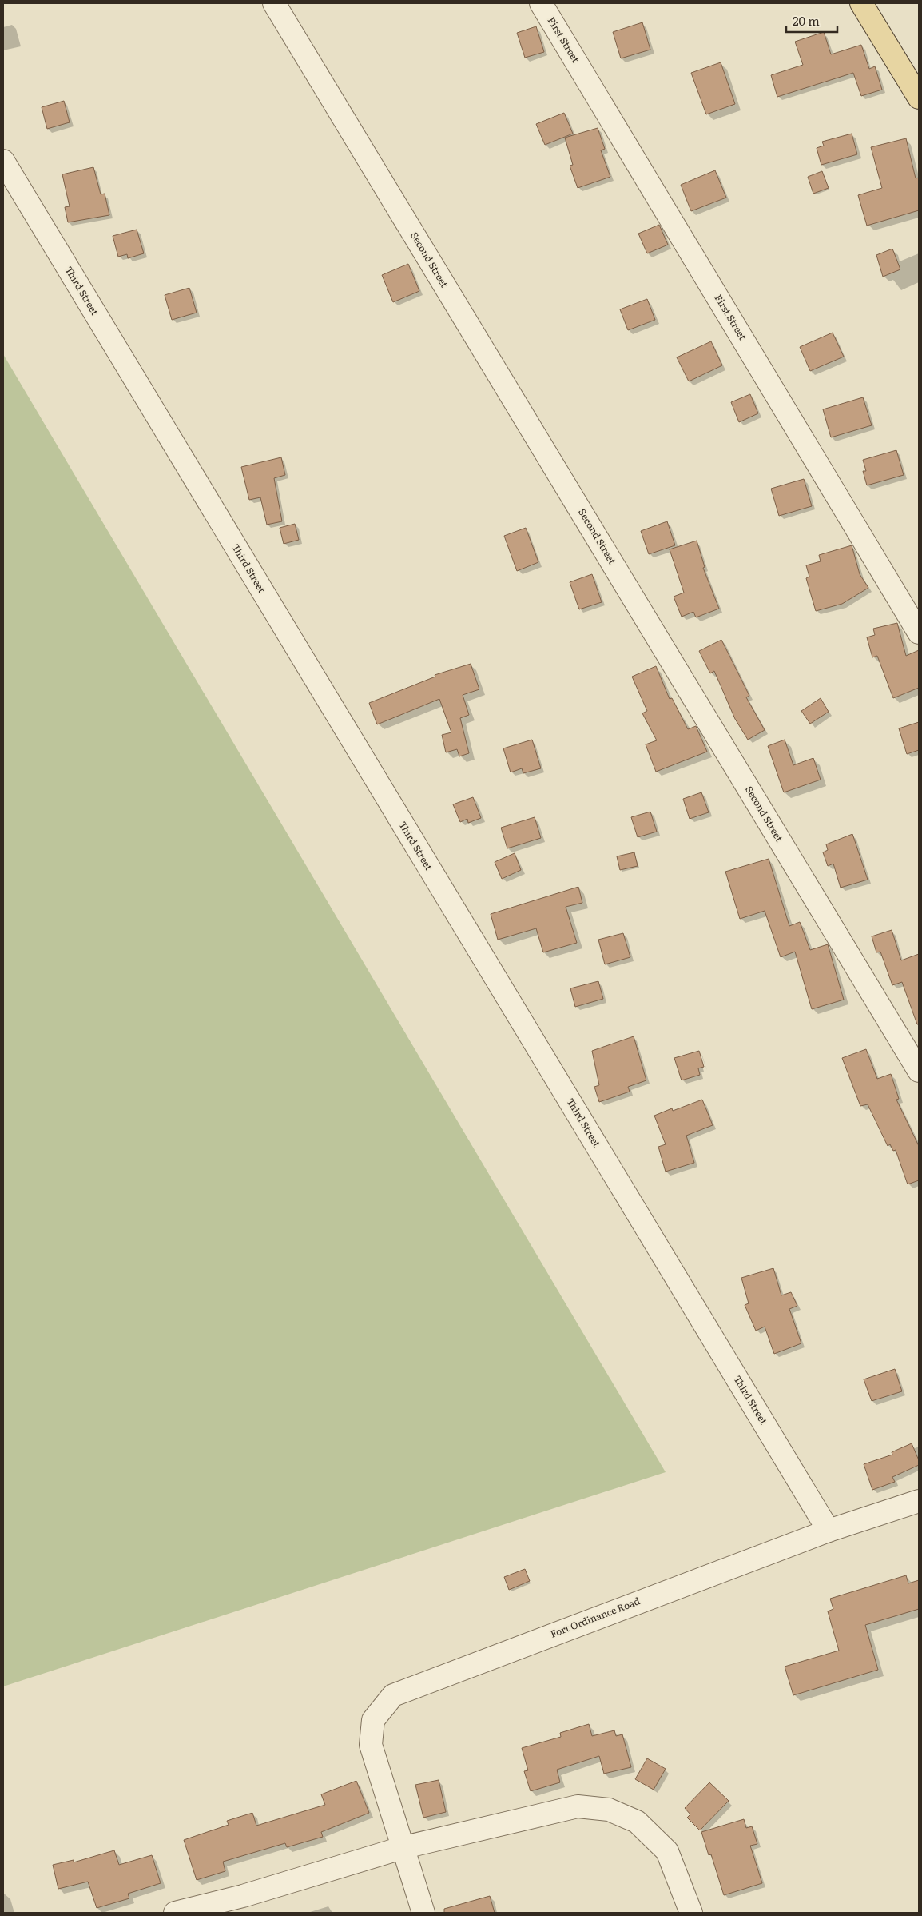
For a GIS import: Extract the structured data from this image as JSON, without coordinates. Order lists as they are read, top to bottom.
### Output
{
  "streets": {
    "street": [
      "First Street",
      "Second Street",
      "Third Street",
      "Fort Ordinance Road"
    ]
  },
  "crossings": [
    ["Third Street", "Fort Ordinance Road"]
  ],
  "scale_bar": "20 m"
}
